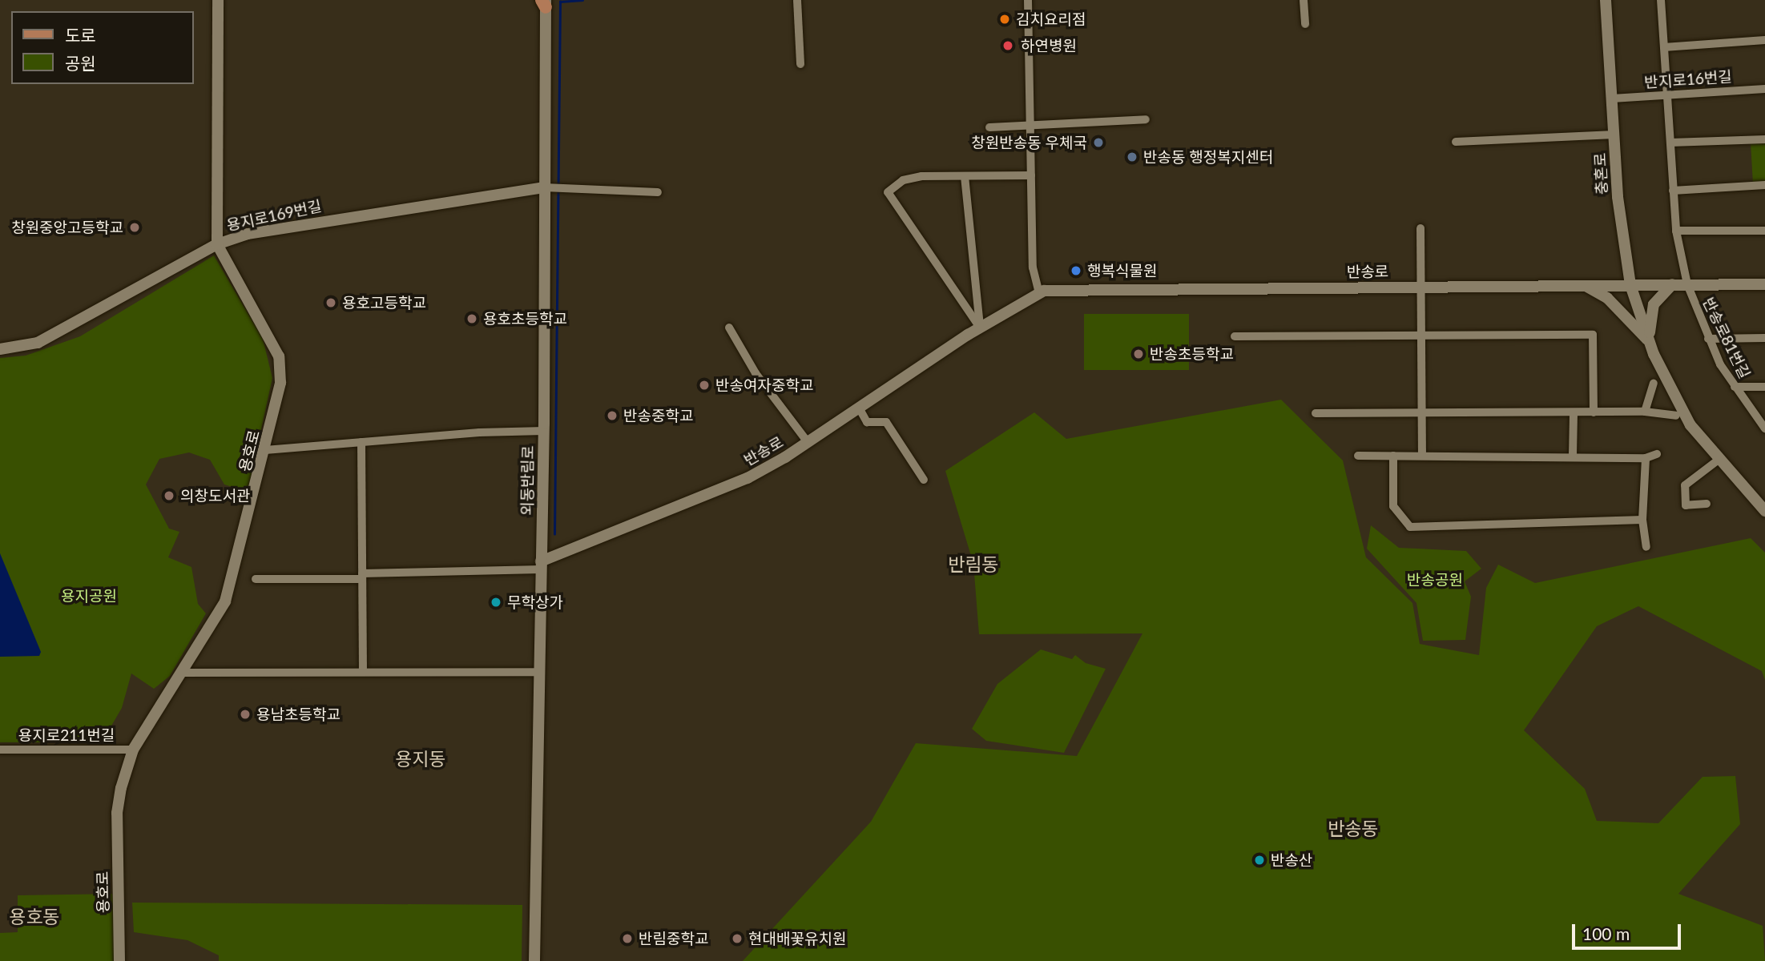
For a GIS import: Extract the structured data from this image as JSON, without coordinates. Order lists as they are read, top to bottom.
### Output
{
  "streets": {
    "street": [
      "반지로16번길",
      "충혼로",
      "용지로169번길",
      "반송로",
      "반송로81번길",
      "용호로",
      "외동반림로",
      "용지로211번길"
    ]
  },
  "crossings": [
    ["반지로16번길", "충혼로"],
    ["반지로16번길", "반송로81번길"],
    ["충혼로", "반송로"],
    ["용지로169번길", "용호로"],
    ["용지로169번길", "외동반림로"],
    ["반송로", "반송로81번길"],
    ["반송로", "외동반림로"],
    ["용호로", "용지로211번길"]
  ],
  "districts": [
    "반림동",
    "용지동",
    "반송동",
    "용호동"
  ],
  "parks": ["반송공원", "용지공원"],
  "places": [
    "김치요리점",
    "하연병원",
    "창원반송동 우체국",
    "반송동 행정복지센터",
    "창원중앙고등학교",
    "행복식물원",
    "용호고등학교",
    "용호초등학교",
    "반송초등학교",
    "반송여자중학교",
    "반송중학교",
    "의창도서관",
    "무학상가",
    "용남초등학교",
    "반송산",
    "반림중학교",
    "현대배꽃유치원"
  ],
  "legend": ["도로", "공원"],
  "scale_bar": "100 m"
}
